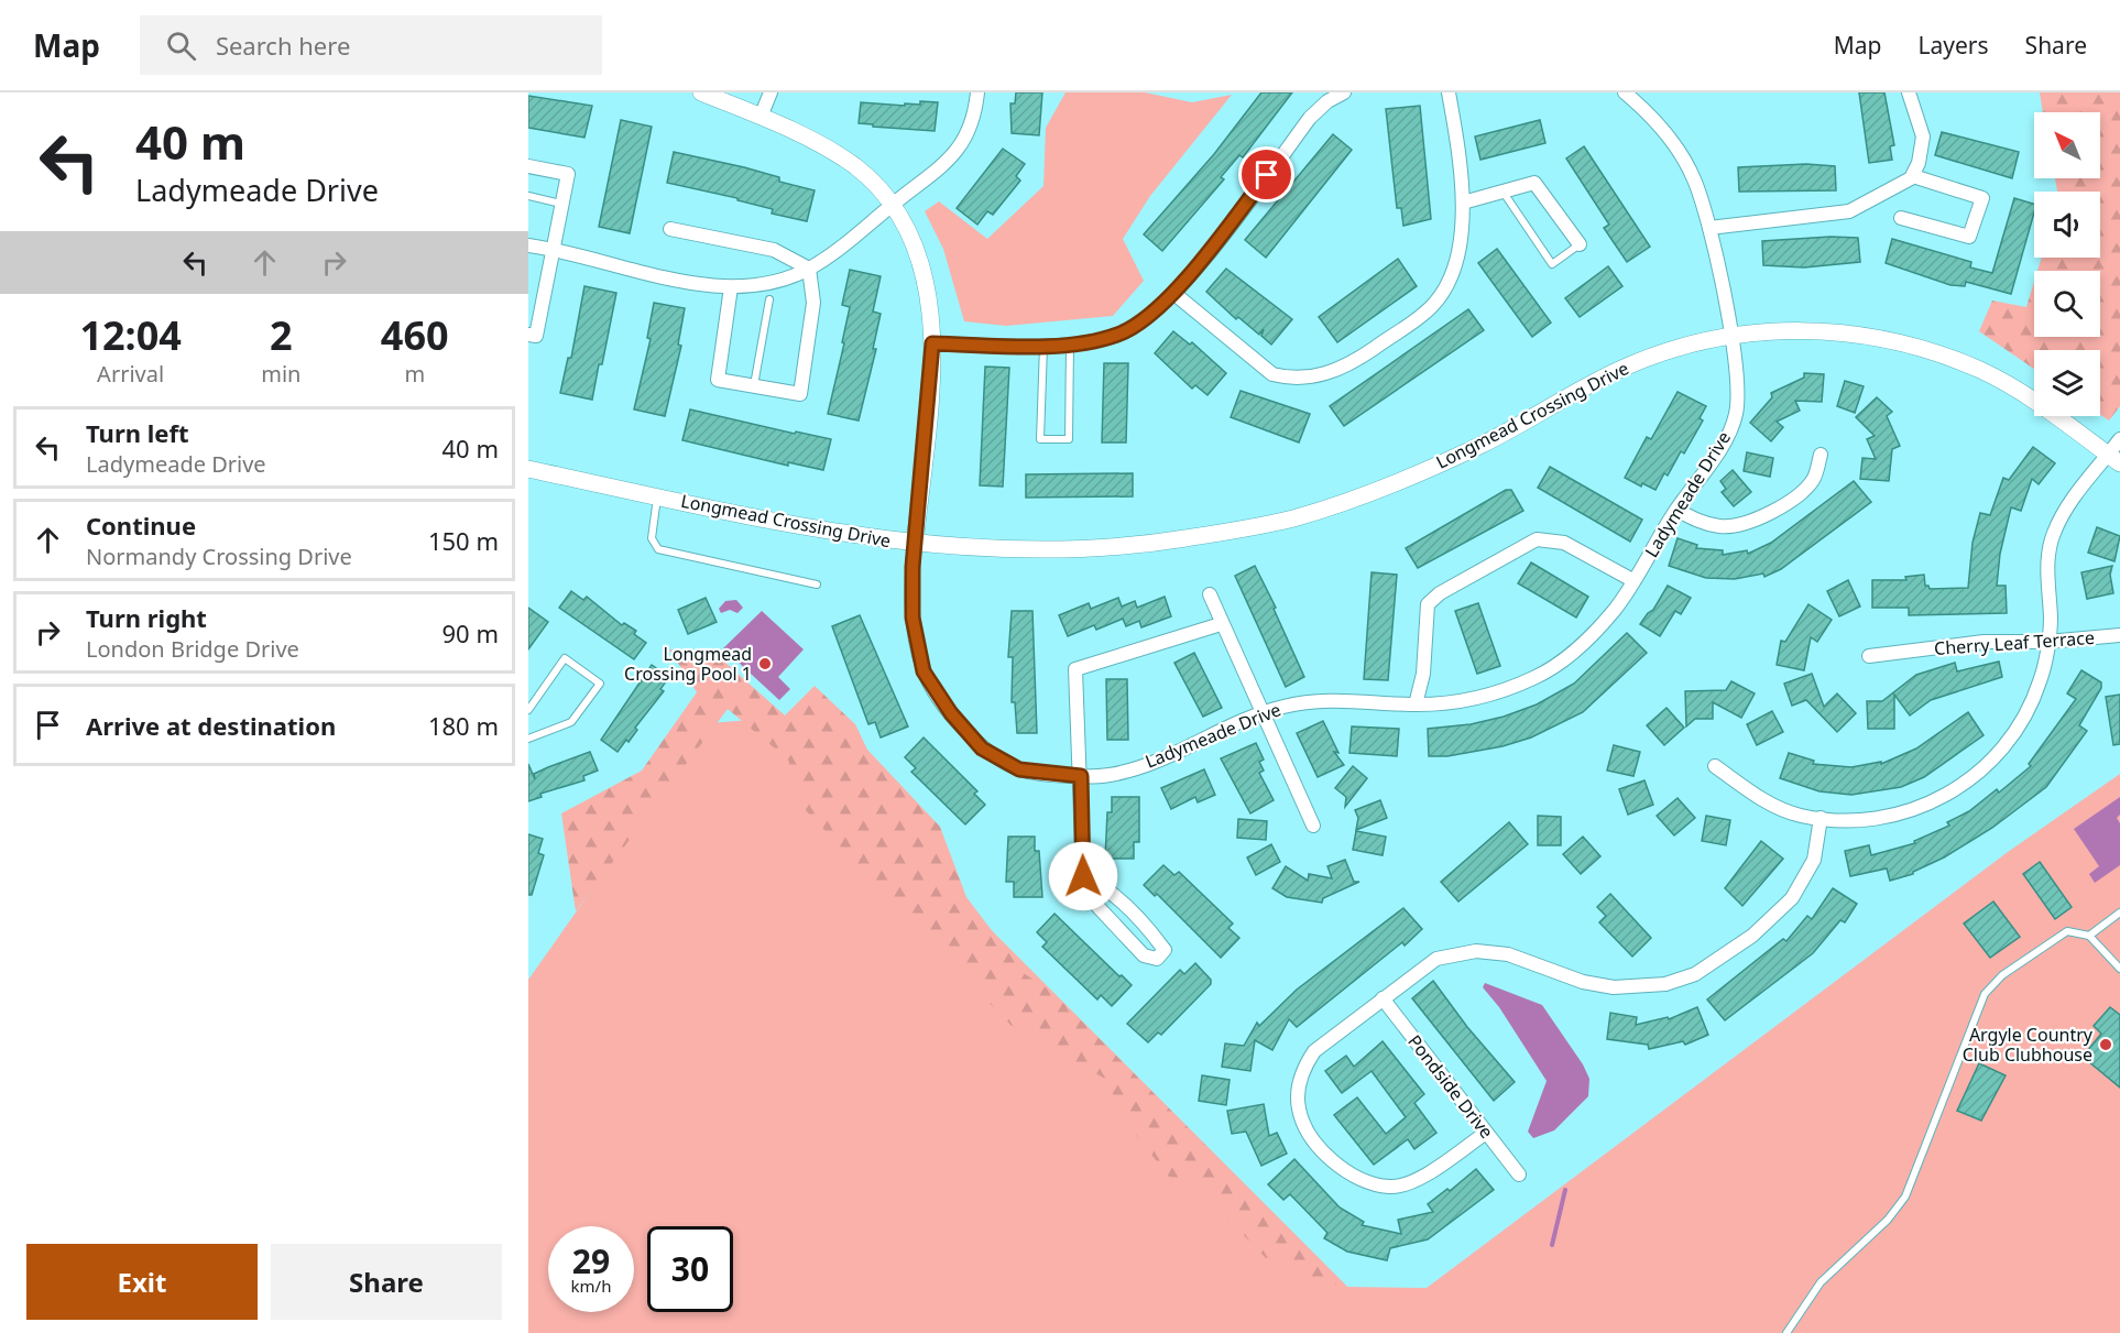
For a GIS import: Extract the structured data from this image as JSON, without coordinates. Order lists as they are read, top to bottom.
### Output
{
  "streets": {
    "street": [
      "Longmead Crossing Drive",
      "Ladymeade Drive",
      "Cherry Leaf Terrace",
      "Pondside Drive"
    ]
  },
  "crossings": [
    ["Longmead Crossing Drive", "Ladymeade Drive"]
  ],
  "places": ["Longmead Crossing Pool 1", "Argyle Country Club Clubhouse"],
  "north": "top left",
  "page": {
    "header": "Map",
    "search": "Search here",
    "nav": ["Map", "Layers", "Share"],
    "turn": ["40 m", "Ladymeade Drive"],
    "eta": [
      "12:04",
      "Arrival",
      "2",
      "min",
      "460",
      "m"
    ],
    "list": [
      {
        "name": "Turn left",
        "note": "Ladymeade Drive",
        "value": "40 m"
      },
      {
        "name": "Continue",
        "note": "Normandy Crossing Drive",
        "value": "150 m"
      },
      {
        "name": "Turn right",
        "note": "London Bridge Drive",
        "value": "90 m"
      },
      {
        "name": "Arrive at destination",
        "value": "180 m"
      }
    ],
    "speed": "29 km/h",
    "limit": "30",
    "buttons": ["Exit", "Share"]
  }
}
